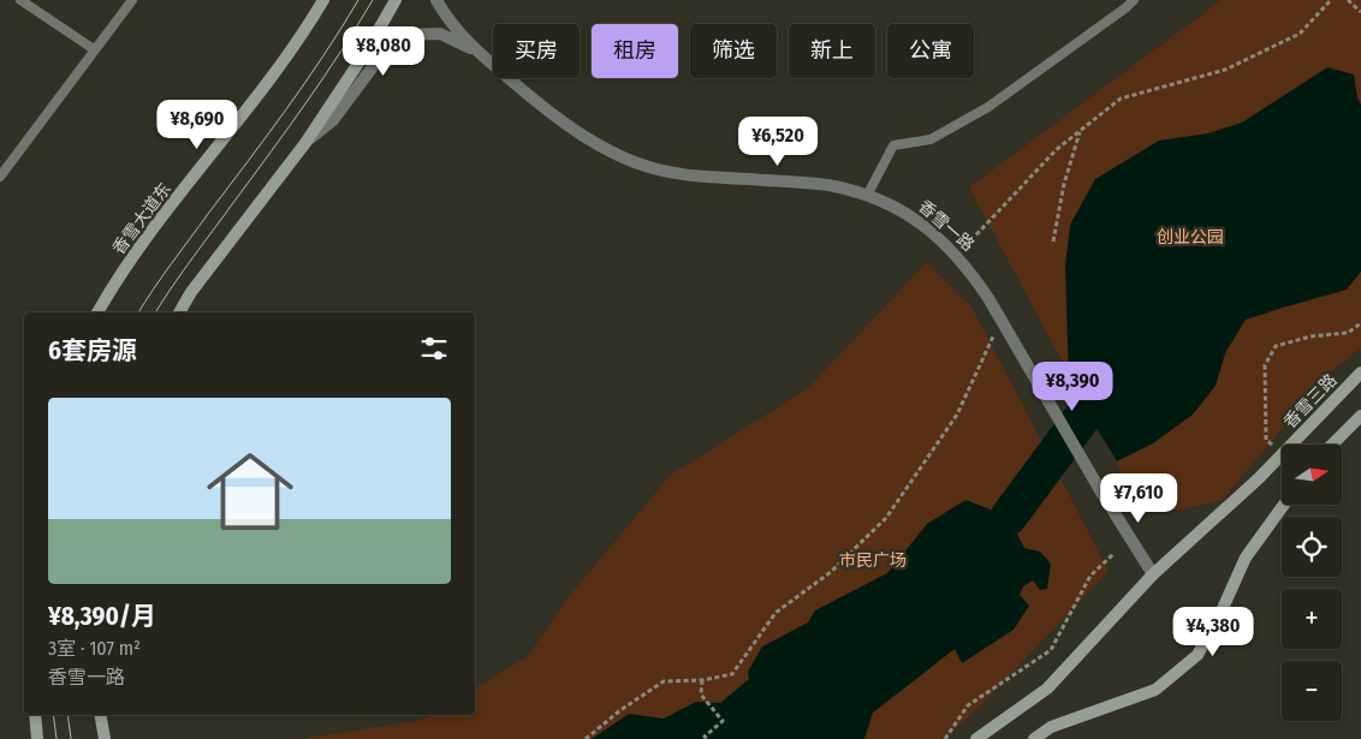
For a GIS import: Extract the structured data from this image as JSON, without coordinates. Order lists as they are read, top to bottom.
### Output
{
  "streets": {
    "street": ["香雪大道东", "香雪一路", "香雪三路"]
  },
  "crossings": [
    ["香雪一路", "香雪三路"]
  ],
  "parks": ["创业公园", "市民广场"],
  "north": "right",
  "page": {
    "chip": [
      "买房",
      "租房",
      "筛选",
      "新上",
      "公寓"
    ],
    "price": [
      "¥8,080",
      "¥8,690",
      "¥6,520",
      "¥8,390",
      "¥7,610",
      "¥4,380"
    ],
    "heading": "6套房源",
    "list": [
      {
        "name": "¥8,390/月",
        "note": "3室 · 107 m² · 香雪一路"
      }
    ],
    "map_buttons": ["+", "−"]
  }
}
